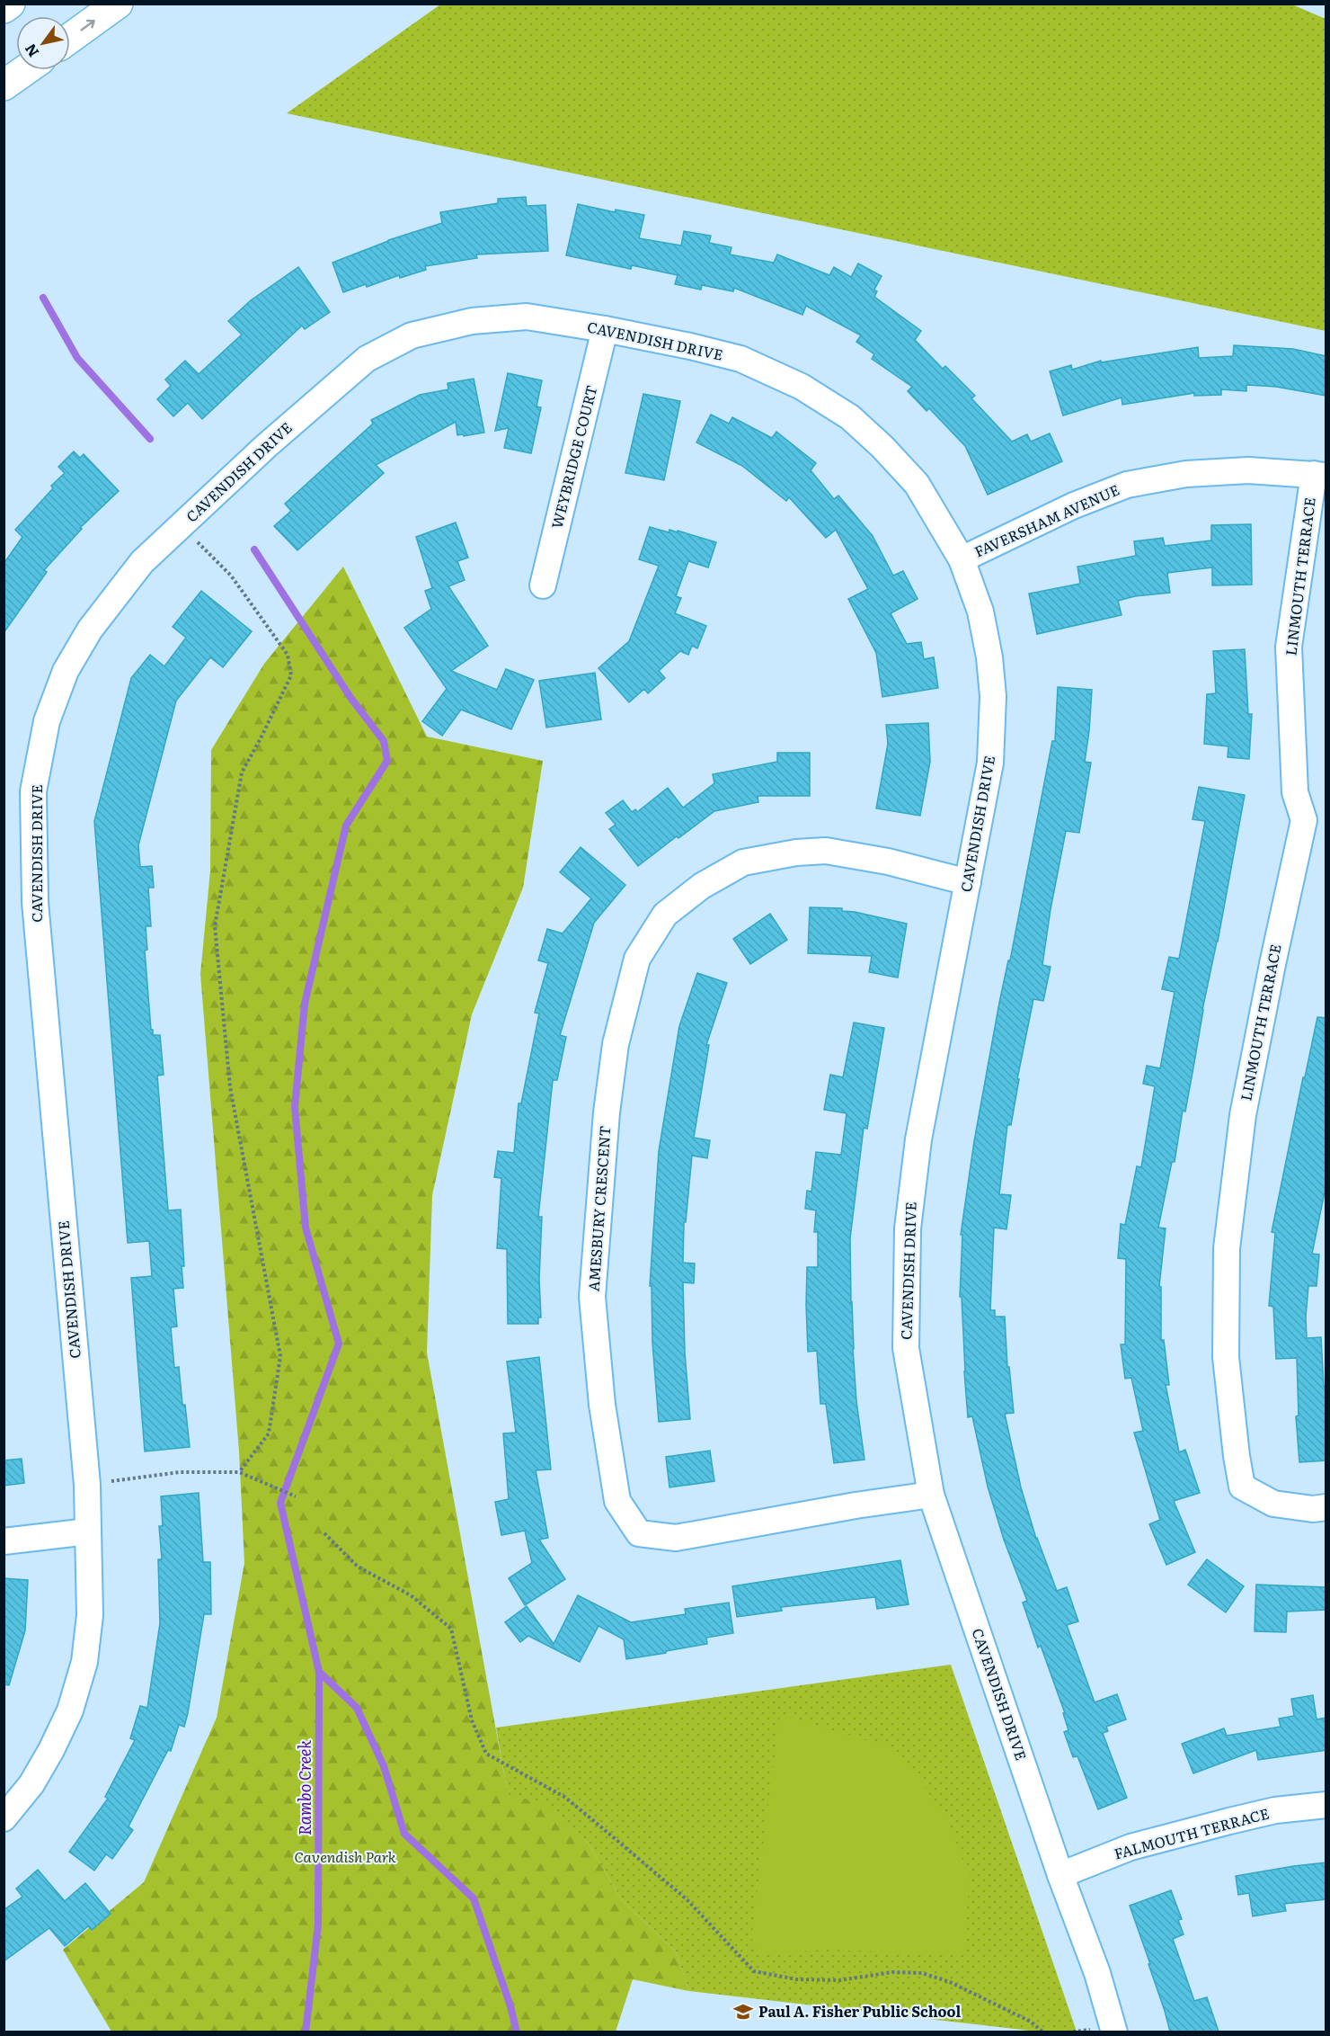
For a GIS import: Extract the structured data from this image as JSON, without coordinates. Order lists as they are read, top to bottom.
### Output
{
  "streets": {
    "street": [
      "CAVENDISH DRIVE",
      "WEYBRIDGE COURT",
      "FAVERSHAM AVENUE",
      "LINMOUTH TERRACE",
      "AMESBURY CRESCENT",
      "FALMOUTH TERRACE"
    ]
  },
  "crossings": [
    ["CAVENDISH DRIVE", "WEYBRIDGE COURT"],
    ["CAVENDISH DRIVE", "FAVERSHAM AVENUE"],
    ["CAVENDISH DRIVE", "AMESBURY CRESCENT"],
    ["CAVENDISH DRIVE", "FALMOUTH TERRACE"],
    ["FAVERSHAM AVENUE", "LINMOUTH TERRACE"]
  ],
  "water": ["Rambo Creek"],
  "parks": ["Cavendish Park"],
  "places": {
    "school or university": ["Paul A. Fisher Public School"]
  },
  "north": "bottom left"
}
